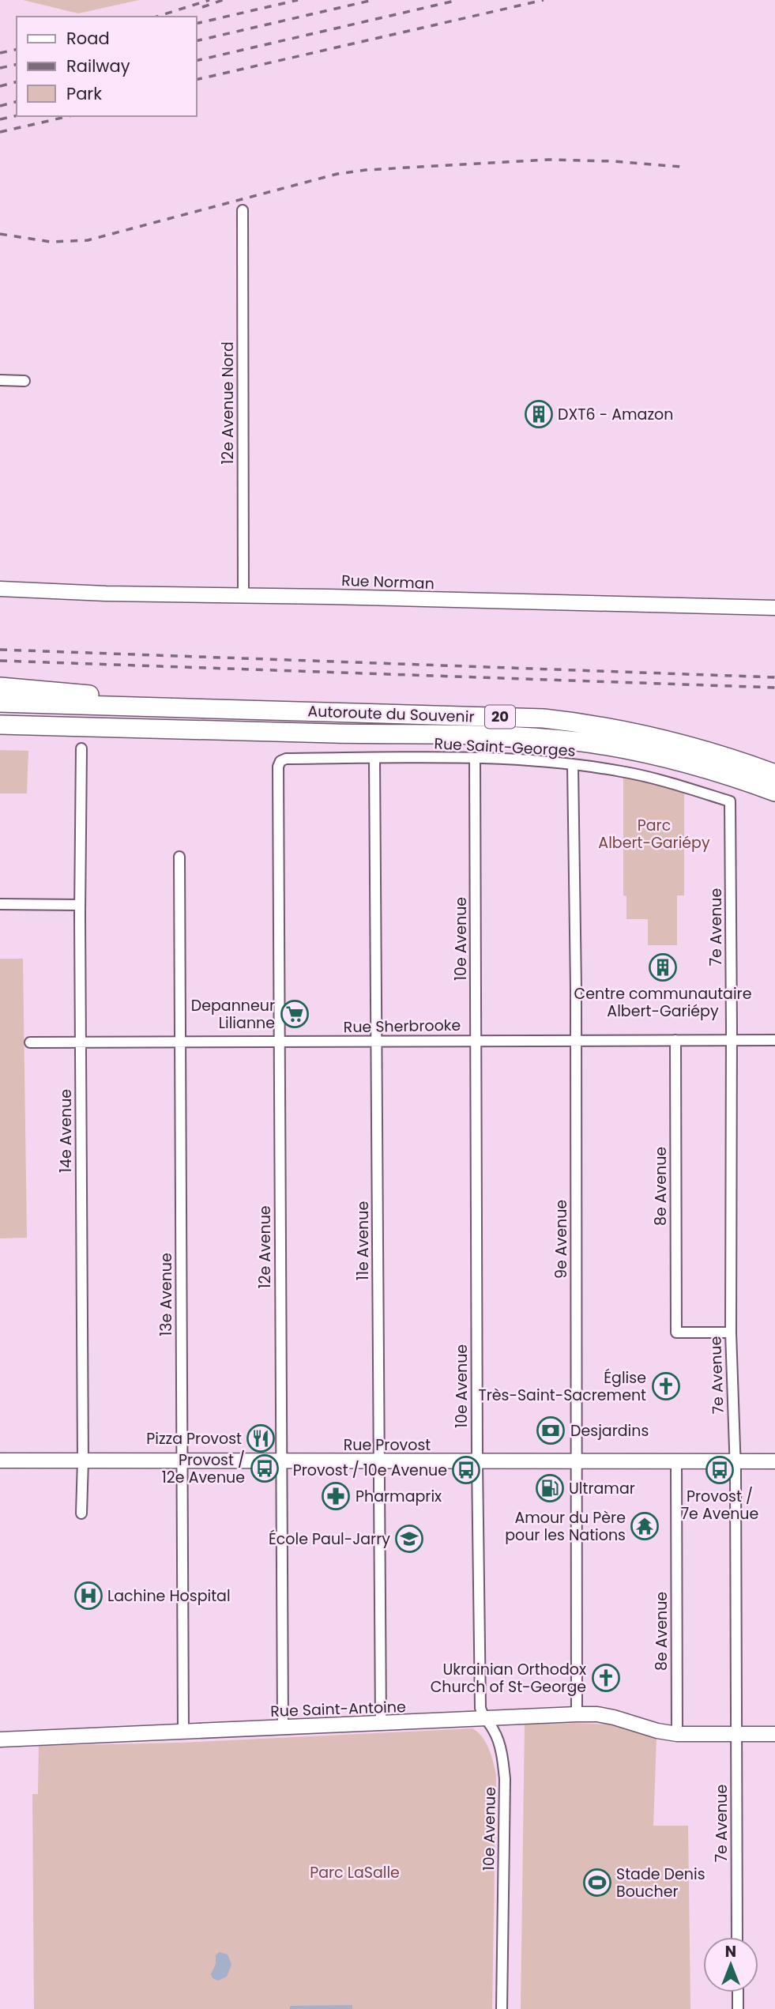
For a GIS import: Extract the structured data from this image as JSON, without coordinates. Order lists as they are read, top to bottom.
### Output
{
  "streets": {
    "highway": ["Autoroute du Souvenir", "20"],
    "street": [
      "12e Avenue Nord",
      "Rue Norman",
      "Rue Saint-Georges",
      "7e Avenue",
      "10e Avenue",
      "Rue Sherbrooke",
      "14e Avenue",
      "8e Avenue",
      "9e Avenue",
      "11e Avenue",
      "12e Avenue",
      "13e Avenue",
      "Rue Provost",
      "Rue Saint-Antoine"
    ]
  },
  "crossings": [
    ["12e Avenue Nord", "Rue Norman"],
    ["Rue Saint-Georges", "7e Avenue"],
    ["Rue Saint-Georges", "10e Avenue"],
    ["Rue Saint-Georges", "9e Avenue"],
    ["Rue Saint-Georges", "11e Avenue"],
    ["Rue Saint-Georges", "12e Avenue"],
    ["7e Avenue", "Rue Sherbrooke"],
    ["7e Avenue", "8e Avenue"],
    ["7e Avenue", "Rue Provost"],
    ["7e Avenue", "Rue Saint-Antoine"],
    ["10e Avenue", "Rue Sherbrooke"],
    ["10e Avenue", "Rue Provost"],
    ["10e Avenue", "Rue Saint-Antoine"],
    ["Rue Sherbrooke", "14e Avenue"],
    ["Rue Sherbrooke", "8e Avenue"],
    ["Rue Sherbrooke", "9e Avenue"],
    ["Rue Sherbrooke", "11e Avenue"],
    ["Rue Sherbrooke", "12e Avenue"],
    ["Rue Sherbrooke", "13e Avenue"],
    ["14e Avenue", "Rue Provost"],
    ["8e Avenue", "Rue Provost"],
    ["8e Avenue", "Rue Saint-Antoine"],
    ["9e Avenue", "Rue Provost"],
    ["9e Avenue", "Rue Saint-Antoine"],
    ["11e Avenue", "Rue Provost"],
    ["11e Avenue", "Rue Saint-Antoine"],
    ["12e Avenue", "Rue Provost"],
    ["12e Avenue", "Rue Saint-Antoine"],
    ["13e Avenue", "Rue Provost"],
    ["13e Avenue", "Rue Saint-Antoine"]
  ],
  "parks": ["Parc Albert-Gariépy", "Parc LaSalle"],
  "places": {
    "building": ["DXT6 - Amazon", "Centre communautaire Albert-Gariépy"],
    "supermarket": ["Depanneur Lilianne"],
    "church": ["Église Très-Saint-Sacrement", "Ukrainian Orthodox Church of St-George"],
    "bank": ["Desjardins"],
    "restaurant": ["Pizza Provost"],
    "bus stop": ["Provost / 12e Avenue", "Provost / 10e Avenue", "Provost / 7e Avenue"],
    "fuel station": ["Ultramar"],
    "pharmacy": ["Pharmaprix"],
    "temple": ["Amour du Père pour les Nations"],
    "school or university": ["École Paul-Jarry"],
    "hospital": ["Lachine Hospital"],
    "sports": ["Stade Denis Boucher"]
  },
  "legend": ["Road", "Railway", "Park"],
  "north": "top"
}
